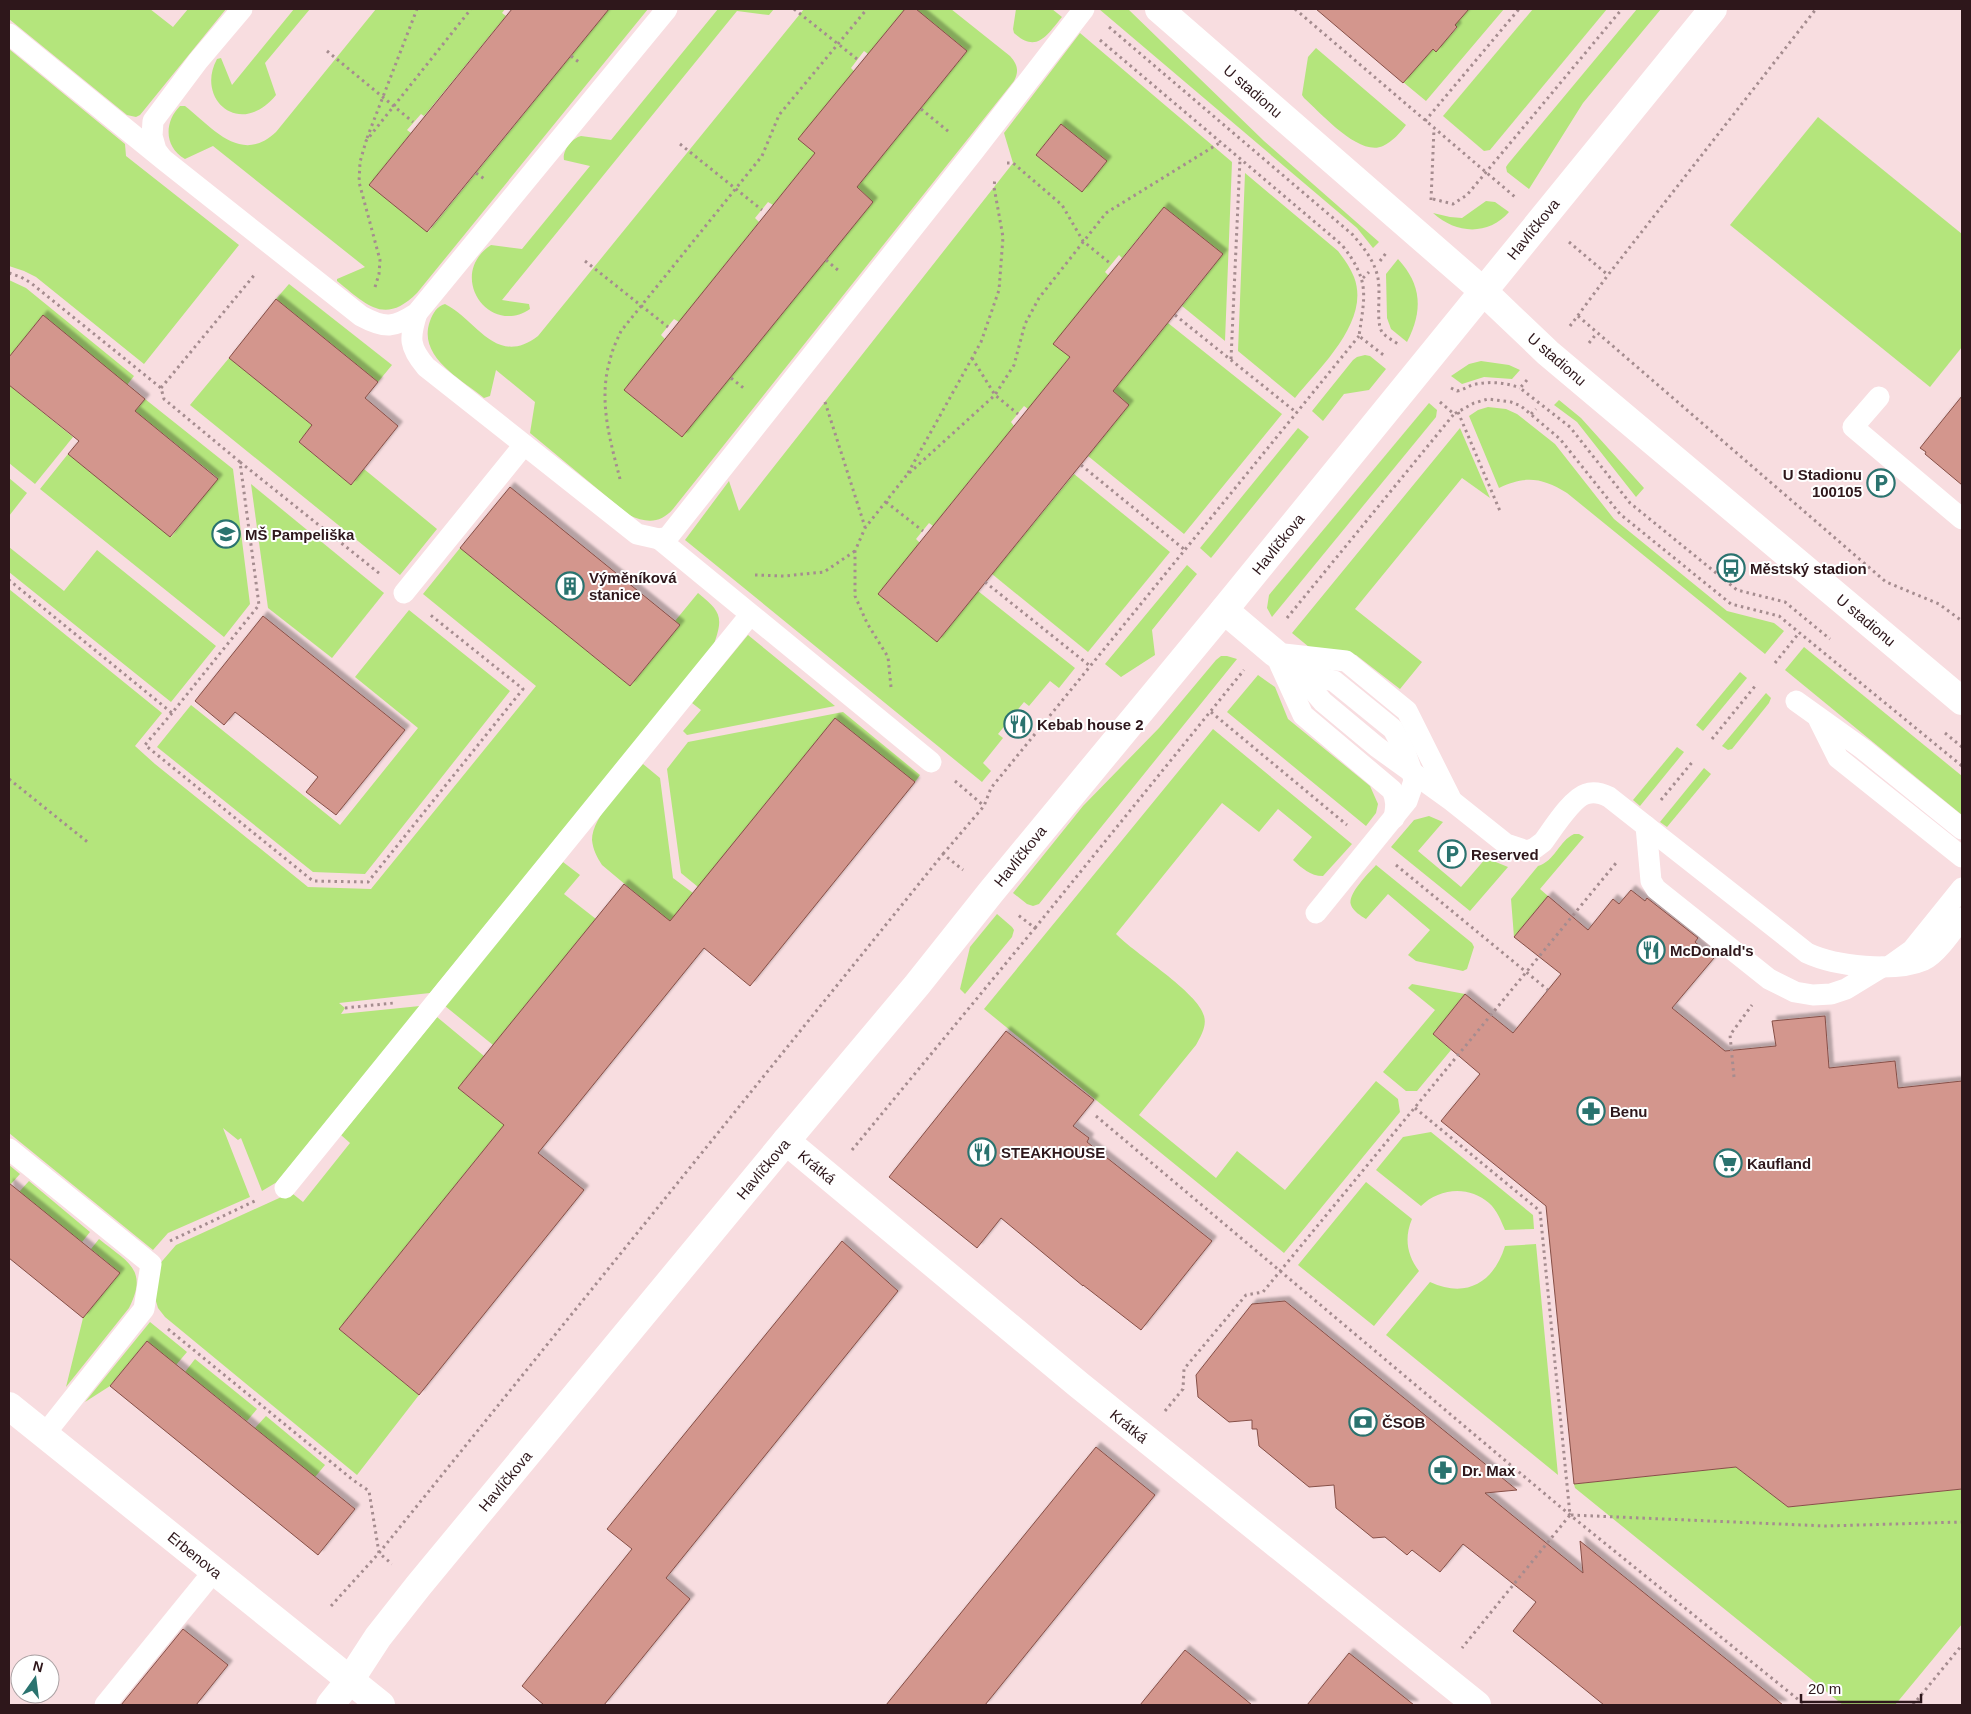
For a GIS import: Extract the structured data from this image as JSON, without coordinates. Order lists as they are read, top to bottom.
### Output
{
  "streets": {
    "street": [
      "U stadionu",
      "Havlíčkova",
      "Krátká",
      "Erbenova"
    ]
  },
  "crossings": [
    ["U stadionu", "Havlíčkova"],
    ["Havlíčkova", "Krátká"],
    ["Havlíčkova", "Erbenova"]
  ],
  "places": {
    "parking": ["U Stadionu 100105", "Reserved"],
    "school or university": ["MŠ Pampeliška"],
    "bus stop": ["Městský stadion"],
    "building": ["Výměníková stanice"],
    "restaurant": ["Kebab house 2", "McDonald's", "STEAKHOUSE"],
    "pharmacy": ["Benu", "Dr. Max"],
    "supermarket": ["Kaufland"],
    "bank": ["ČSOB"]
  },
  "scale_bar": "20 m",
  "north": "top"
}
